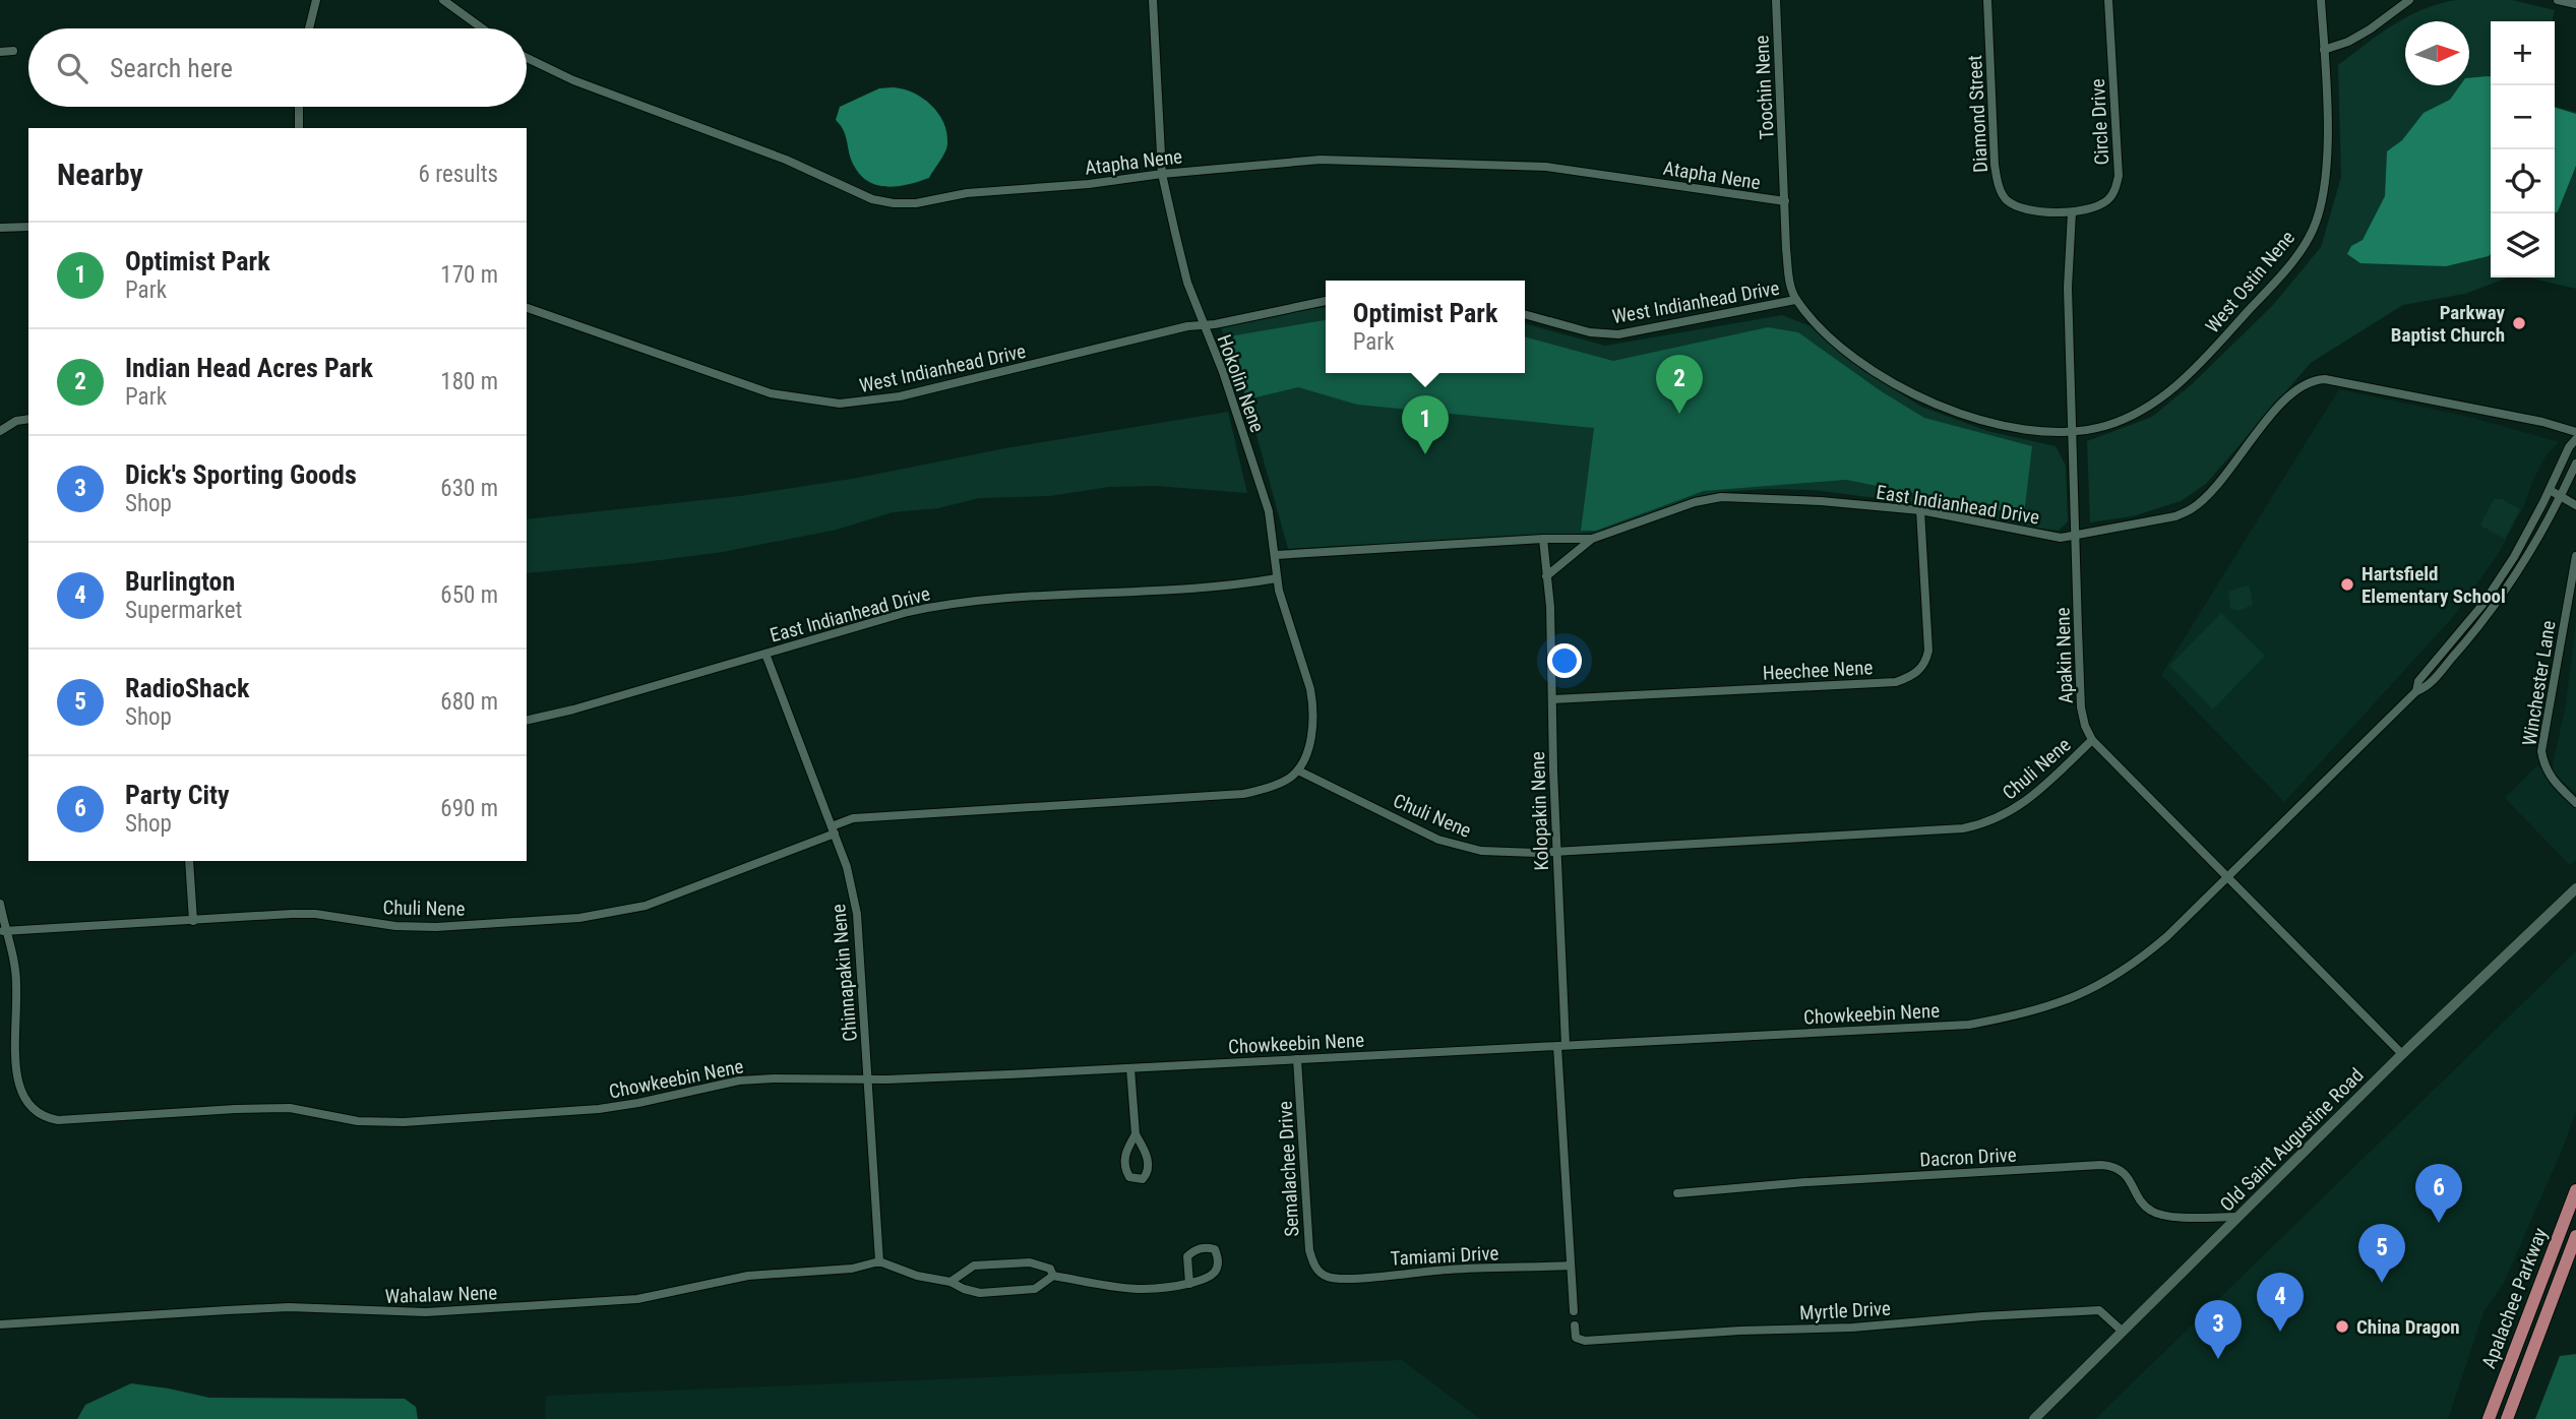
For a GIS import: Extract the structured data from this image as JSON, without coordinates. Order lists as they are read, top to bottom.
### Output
{
  "streets": {
    "main road": ["Apalachee Parkway"],
    "street": [
      "Toochin Nene",
      "Diamond Street",
      "Circle Drive",
      "Atapha Nene",
      "West Ostin Nene",
      "West Indianhead Drive",
      "Hokolin Nene",
      "East Indianhead Drive",
      "Apakin Nene",
      "Heechee Nene",
      "Winchester Lane",
      "Chuli Nene",
      "Kolopakin Nene",
      "Chinnapakin Nene",
      "Chowkeebin Nene",
      "Old Saint Augustine Road",
      "Dacron Drive",
      "Semalachee Drive",
      "Tamiami Drive",
      "Wahalaw Nene",
      "Myrtle Drive"
    ]
  },
  "crossings": [
    ["Toochin Nene", "Atapha Nene"],
    ["Toochin Nene", "West Indianhead Drive"],
    ["Diamond Street", "Circle Drive"],
    ["Diamond Street", "Apakin Nene"],
    ["Circle Drive", "Apakin Nene"],
    ["Atapha Nene", "Hokolin Nene"],
    ["West Ostin Nene", "West Indianhead Drive"],
    ["West Indianhead Drive", "Hokolin Nene"],
    ["West Indianhead Drive", "Apakin Nene"],
    ["Hokolin Nene", "East Indianhead Drive"],
    ["Hokolin Nene", "Chuli Nene"],
    ["East Indianhead Drive", "Apakin Nene"],
    ["East Indianhead Drive", "Heechee Nene"],
    ["East Indianhead Drive", "Kolopakin Nene"],
    ["East Indianhead Drive", "Chinnapakin Nene"],
    ["Apakin Nene", "Chuli Nene"],
    ["Apakin Nene", "Chowkeebin Nene"],
    ["Apakin Nene", "Old Saint Augustine Road"],
    ["Heechee Nene", "Kolopakin Nene"],
    ["Chuli Nene", "Kolopakin Nene"],
    ["Chuli Nene", "Chinnapakin Nene"],
    ["Kolopakin Nene", "Chowkeebin Nene"],
    ["Kolopakin Nene", "Tamiami Drive"],
    ["Chinnapakin Nene", "Chowkeebin Nene"],
    ["Chinnapakin Nene", "Wahalaw Nene"],
    ["Chowkeebin Nene", "Semalachee Drive"],
    ["Old Saint Augustine Road", "Dacron Drive"],
    ["Old Saint Augustine Road", "Myrtle Drive"],
    ["Semalachee Drive", "Tamiami Drive"]
  ],
  "places": ["Parkway Baptist Church", "Hartsfield Elementary School", "China Dragon"],
  "north": "right",
  "page": {
    "map_buttons": ["+", "−"],
    "search": "Search here",
    "heading": ["Nearby", "6 results"],
    "list": [
      {
        "mark": "1",
        "name": "Optimist Park",
        "note": "Park",
        "value": "170 m"
      },
      {
        "mark": "2",
        "name": "Indian Head Acres Park",
        "note": "Park",
        "value": "180 m"
      },
      {
        "mark": "3",
        "name": "Dick's Sporting Goods",
        "note": "Shop",
        "value": "630 m"
      },
      {
        "mark": "4",
        "name": "Burlington",
        "note": "Supermarket",
        "value": "650 m"
      },
      {
        "mark": "5",
        "name": "RadioShack",
        "note": "Shop",
        "value": "680 m"
      },
      {
        "mark": "6",
        "name": "Party City",
        "note": "Shop",
        "value": "690 m"
      }
    ],
    "popup": ["Optimist Park", "Park"],
    "pins": [
      "2",
      "1",
      "6",
      "5",
      "4",
      "3"
    ]
  }
}
